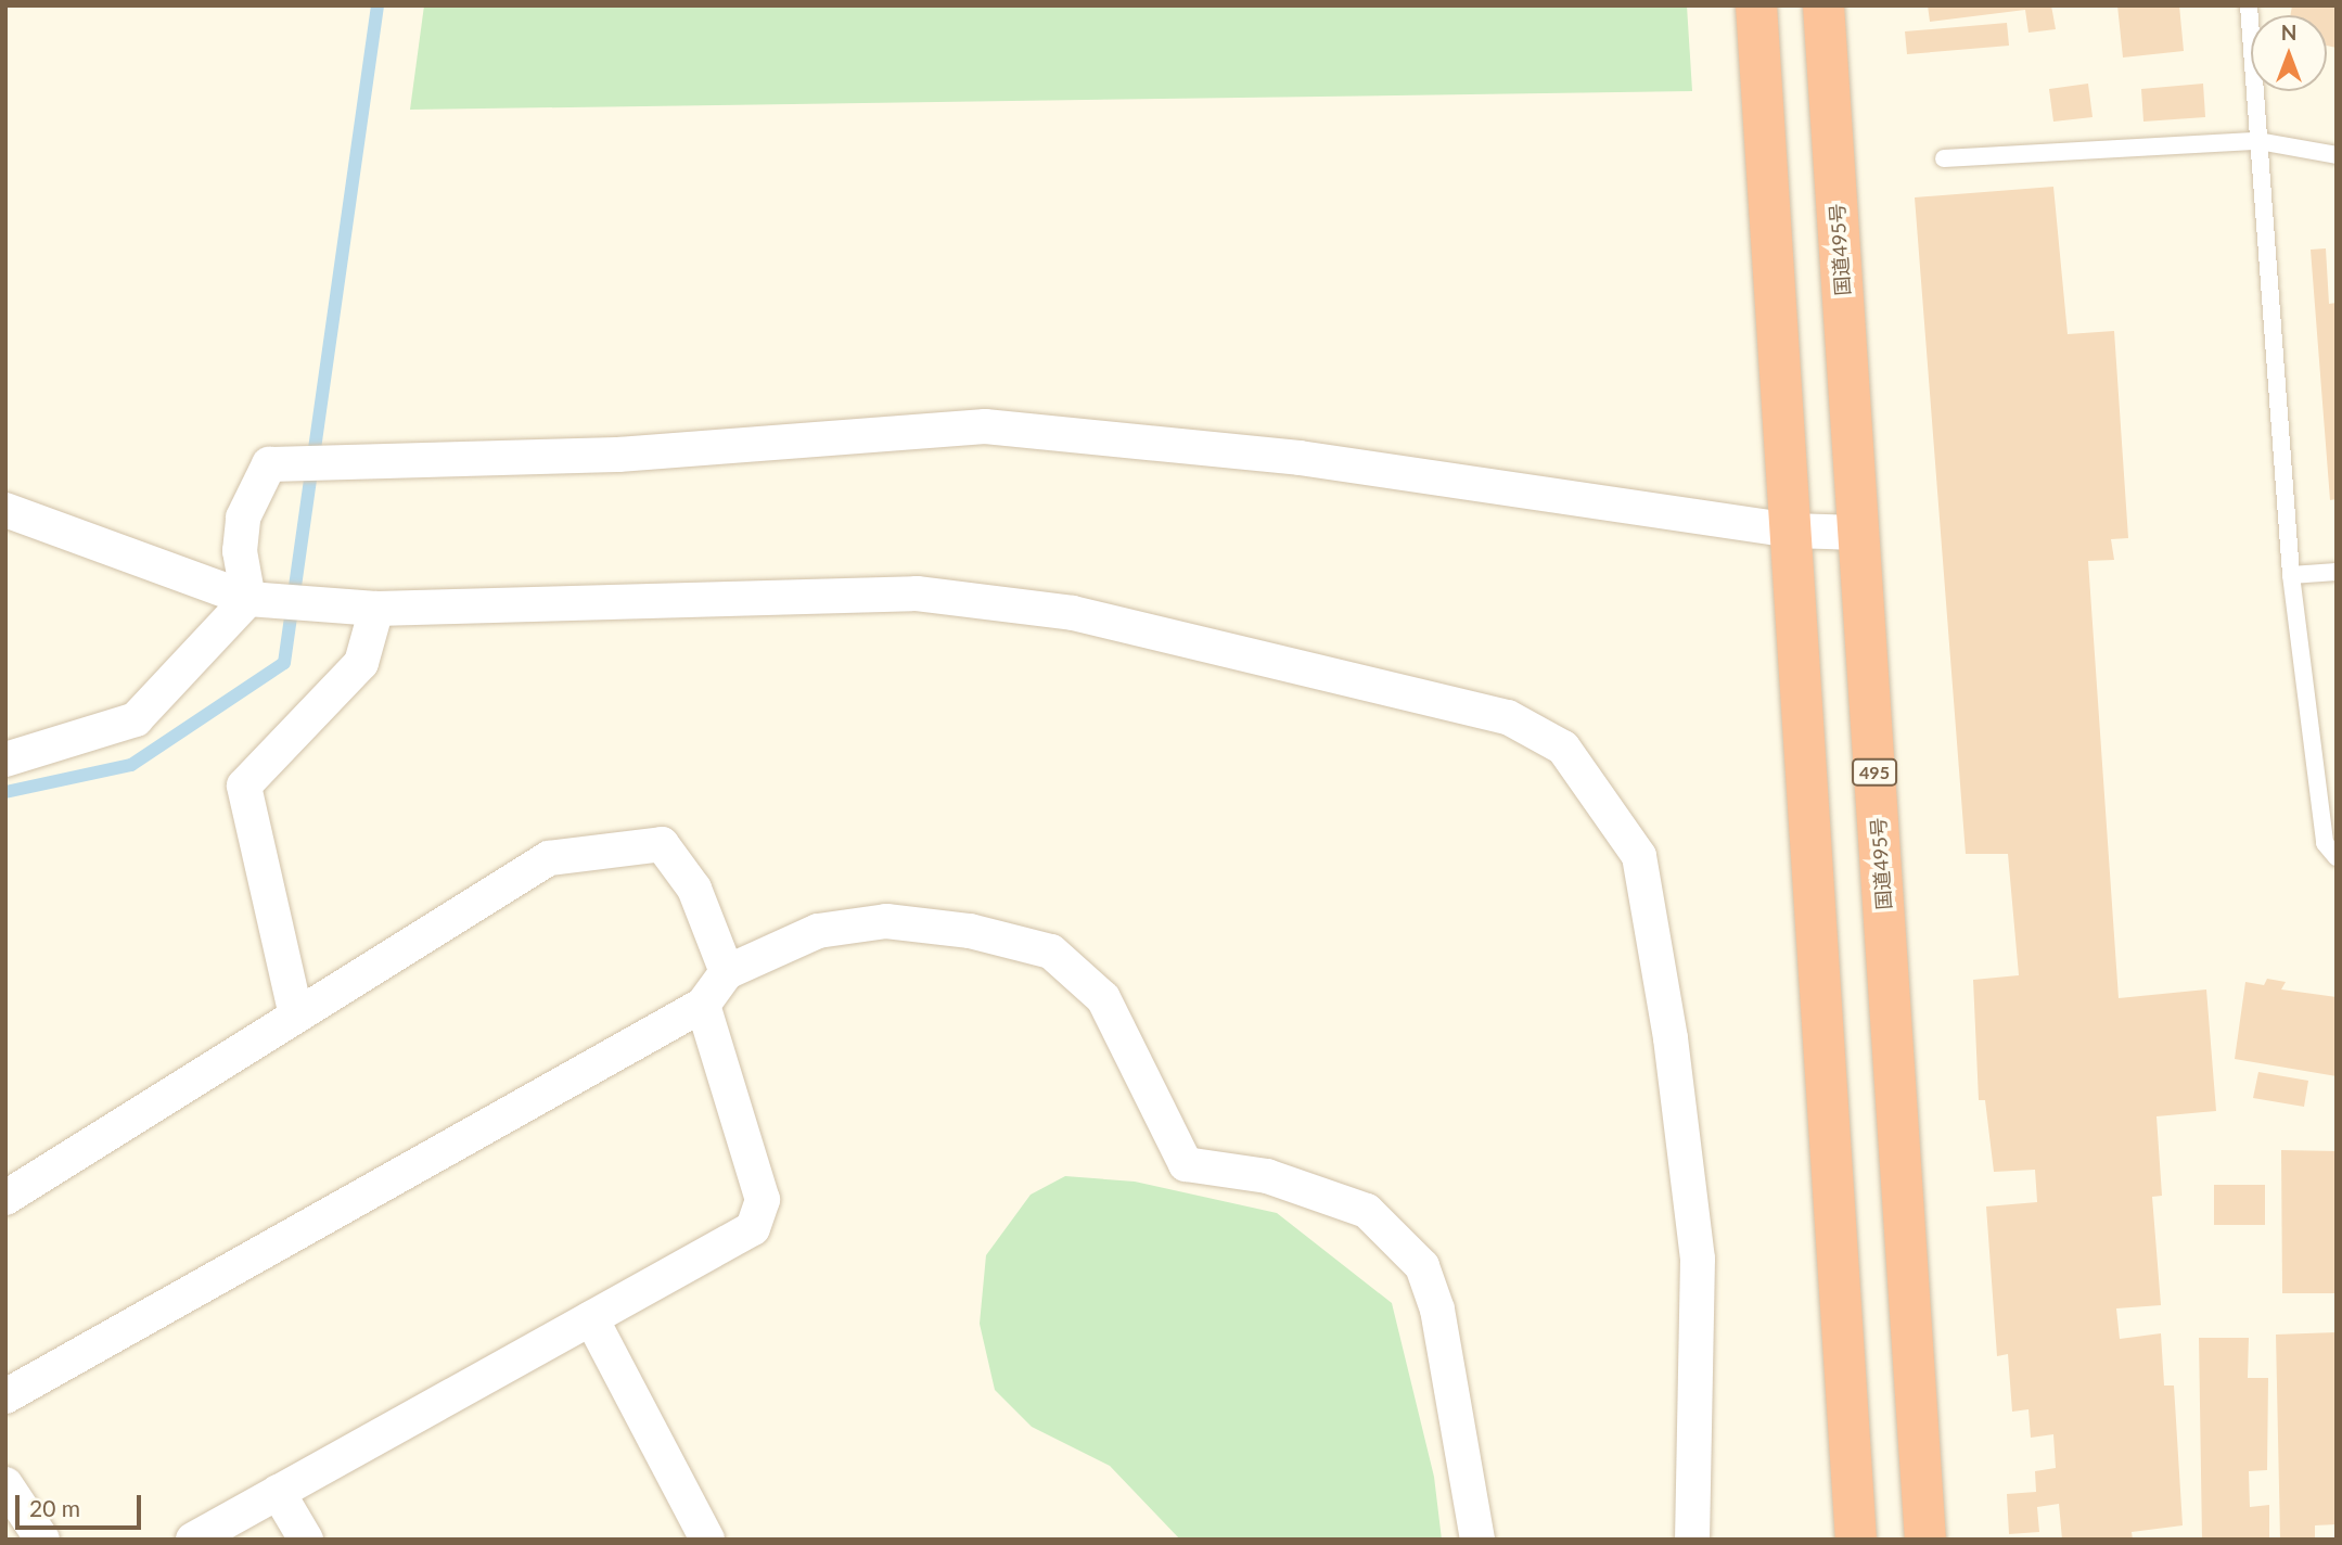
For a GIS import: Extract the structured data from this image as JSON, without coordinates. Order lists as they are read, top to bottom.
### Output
{
  "streets": {
    "highway": ["国道495号", "495"]
  },
  "scale_bar": "20 m",
  "north": "top"
}
